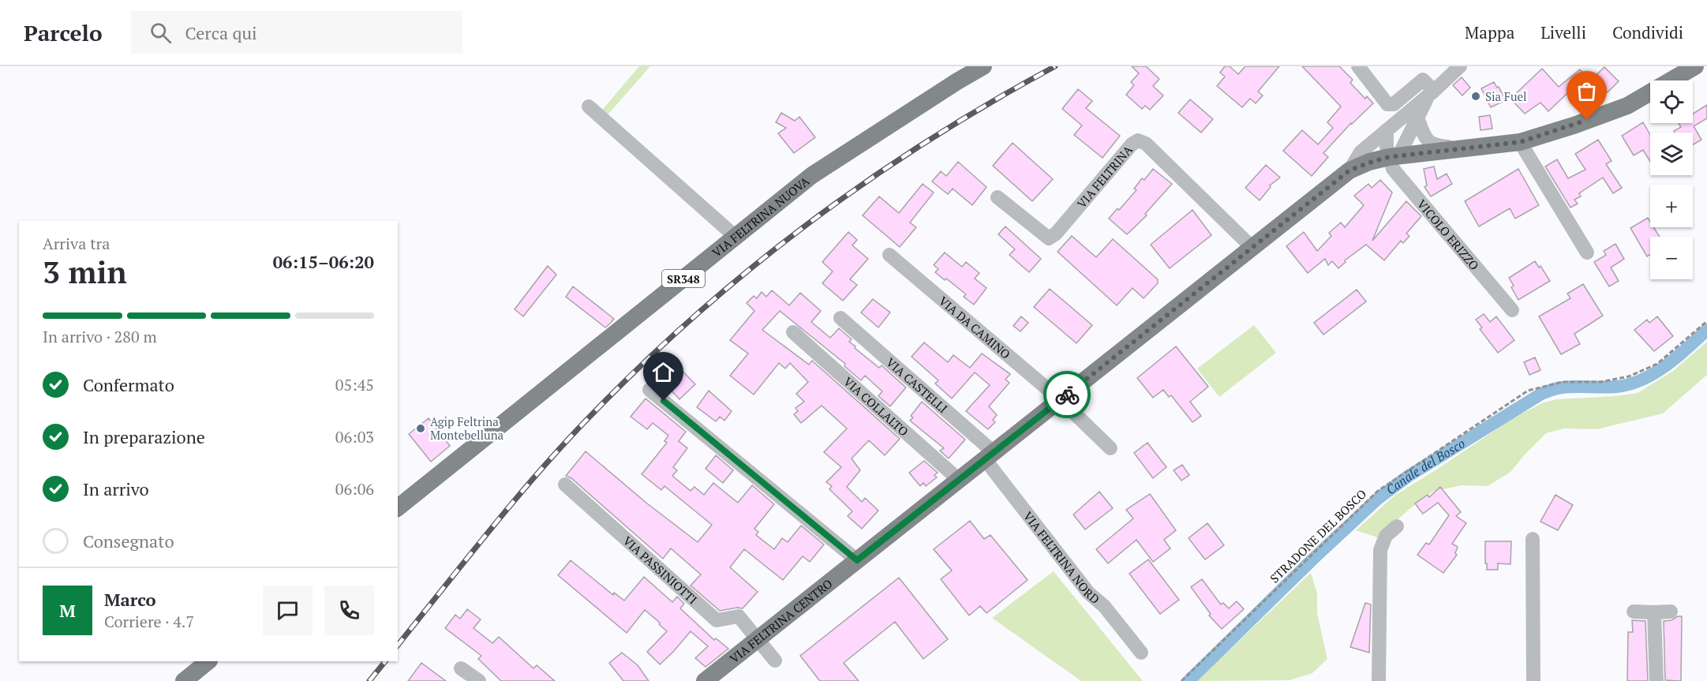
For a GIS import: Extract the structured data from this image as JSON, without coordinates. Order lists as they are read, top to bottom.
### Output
{
  "streets": {
    "main road": ["VIA FELTRINA NUOVA", "SR348", "VIA FELTRINA CENTRO"],
    "street": [
      "VIA FELTRINA",
      "VICOLO ERIZZO",
      "VIA DA CAMINO",
      "VIA CASTELLI",
      "VIA COLLALTO",
      "VIA FELTRINA NORD",
      "VIA PASSINIOTTI"
    ],
    "path": ["STRADONE DEL BOSCO"]
  },
  "crossings": [
    ["VIA CASTELLI", "VIA FELTRINA NORD"],
    ["VIA PASSINIOTTI", "VIA FELTRINA CENTRO"]
  ],
  "water": ["Canale del Bosco"],
  "places": ["Sia Fuel", "Agip Feltrina Montebelluna"],
  "page": {
    "header": "Parcelo",
    "search": "Cerca qui",
    "nav": ["Mappa", "Livelli", "Condividi"],
    "map_buttons": ["+", "−"],
    "heading": ["3 min", "Arriva tra", "06:15–06:20"],
    "panel": ["Marco", "Corriere · 4.7"],
    "bar": "In arrivo · 280 m",
    "list": [
      ["Confermato", "05:45"],
      ["In preparazione", "06:03"],
      ["In arrivo", "06:06"],
      "Consegnato"
    ],
    "round": "M"
  }
}
